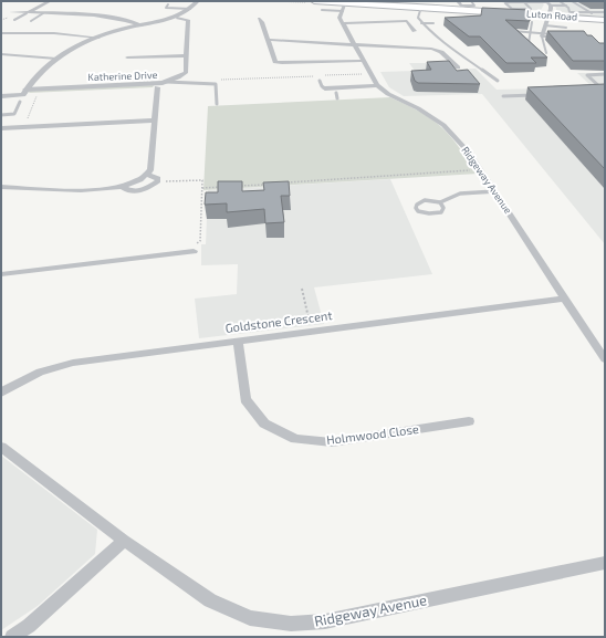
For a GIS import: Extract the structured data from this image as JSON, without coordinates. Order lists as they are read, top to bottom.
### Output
{
  "streets": {
    "main road": ["Luton Road"],
    "street": [
      "Katherine Drive",
      "Ridgeway Avenue",
      "Goldstone Crescent",
      "Holmwood Close"
    ]
  },
  "crossings": [
    ["Ridgeway Avenue", "Goldstone Crescent"],
    ["Goldstone Crescent", "Holmwood Close"]
  ]
}
